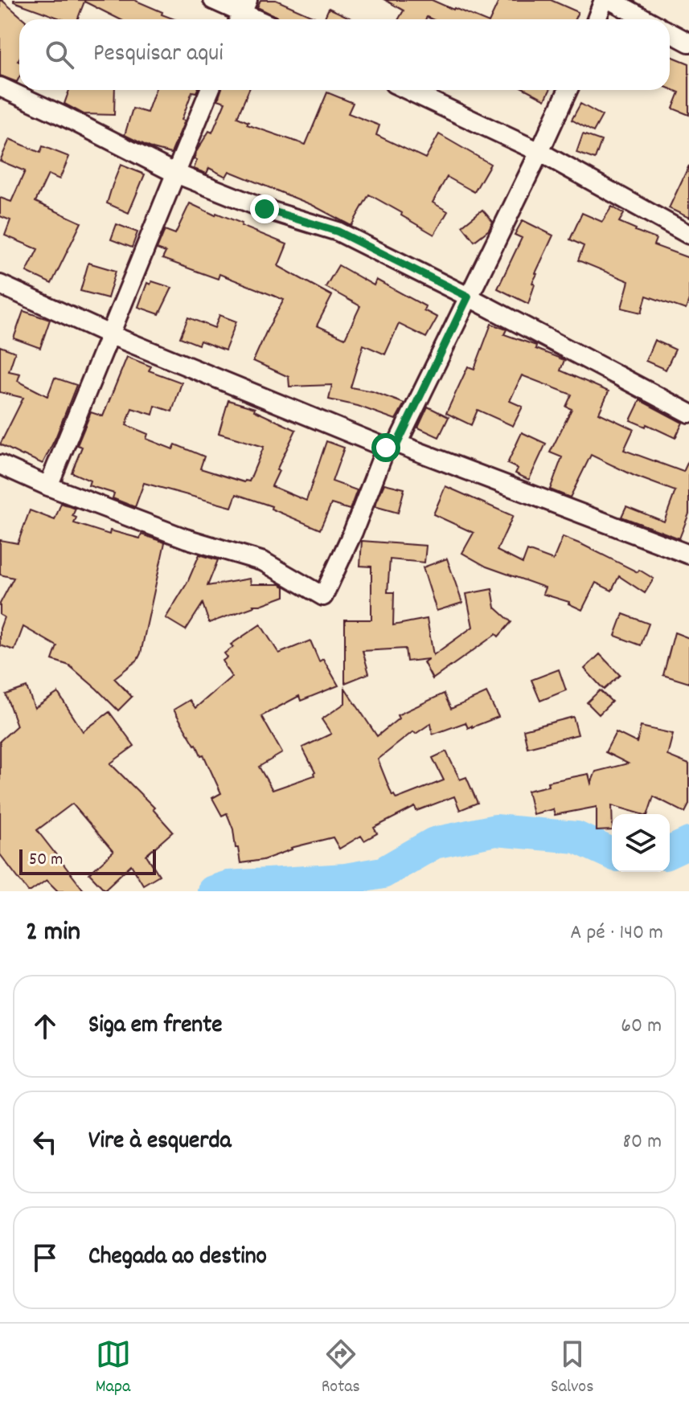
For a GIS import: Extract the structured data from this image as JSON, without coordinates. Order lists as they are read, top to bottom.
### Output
{
  "scale_bar": "50 m",
  "page": {
    "search": "Pesquisar aqui",
    "scale": "50 m",
    "heading": ["2 min", "A pé · 140 m"],
    "list": [
      ["Siga em frente", "60 m"],
      ["Vire à esquerda", "80 m"],
      "Chegada ao destino"
    ],
    "nav": ["Mapa", "Rotas", "Salvos"]
  }
}
